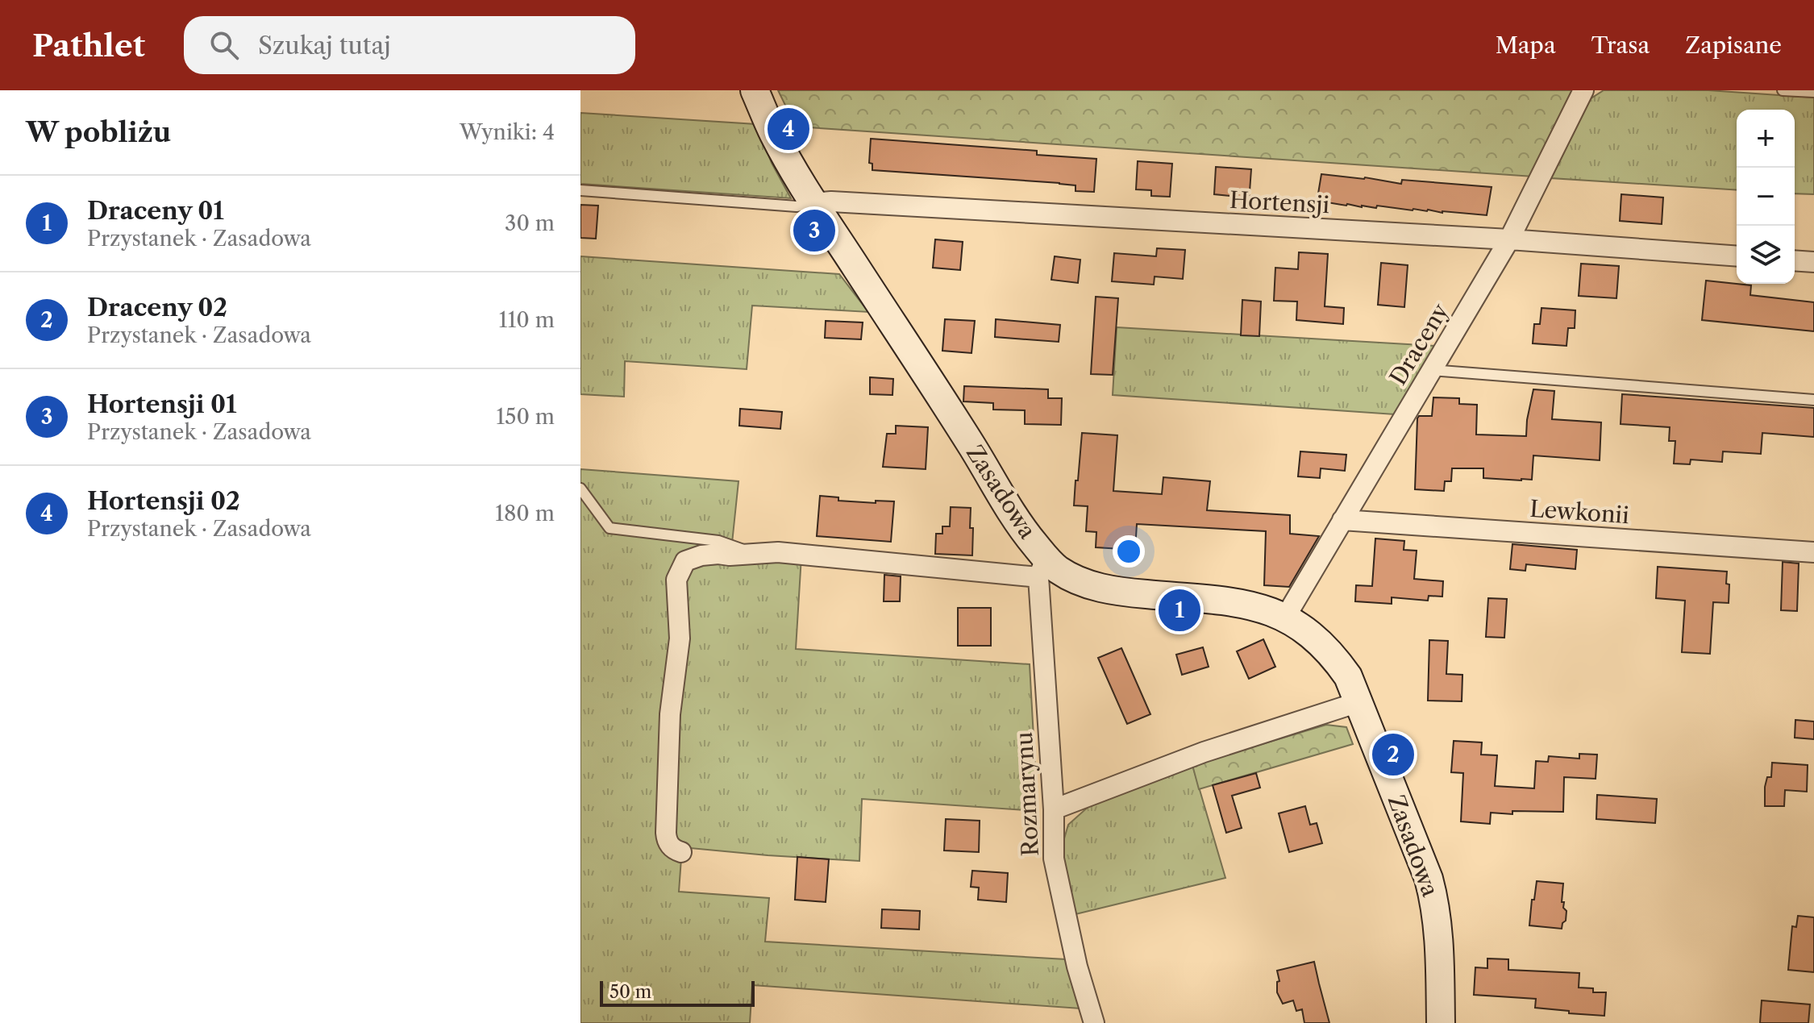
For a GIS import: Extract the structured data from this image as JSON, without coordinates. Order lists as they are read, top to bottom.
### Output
{
  "streets": {
    "street": [
      "Hortensji",
      "Draceny",
      "Zasadowa",
      "Lewkonii",
      "Rozmarynu"
    ]
  },
  "crossings": [
    ["Hortensji", "Draceny"],
    ["Hortensji", "Zasadowa"],
    ["Draceny", "Zasadowa"],
    ["Draceny", "Lewkonii"],
    ["Zasadowa", "Rozmarynu"]
  ],
  "scale_bar": "50 m",
  "page": {
    "header": "Pathlet",
    "search": "Szukaj tutaj",
    "nav": ["Mapa", "Trasa", "Zapisane"],
    "heading": ["W pobliżu", "Wyniki: 4"],
    "pins": [
      "4",
      "3",
      "1",
      "2"
    ],
    "map_buttons": ["+", "−"],
    "list": [
      {
        "mark": "1",
        "name": "Draceny 01",
        "note": "Przystanek · Zasadowa",
        "value": "30 m"
      },
      {
        "mark": "2",
        "name": "Draceny 02",
        "note": "Przystanek · Zasadowa",
        "value": "110 m"
      },
      {
        "mark": "3",
        "name": "Hortensji 01",
        "note": "Przystanek · Zasadowa",
        "value": "150 m"
      },
      {
        "mark": "4",
        "name": "Hortensji 02",
        "note": "Przystanek · Zasadowa",
        "value": "180 m"
      }
    ],
    "scale": "50 m"
  }
}
